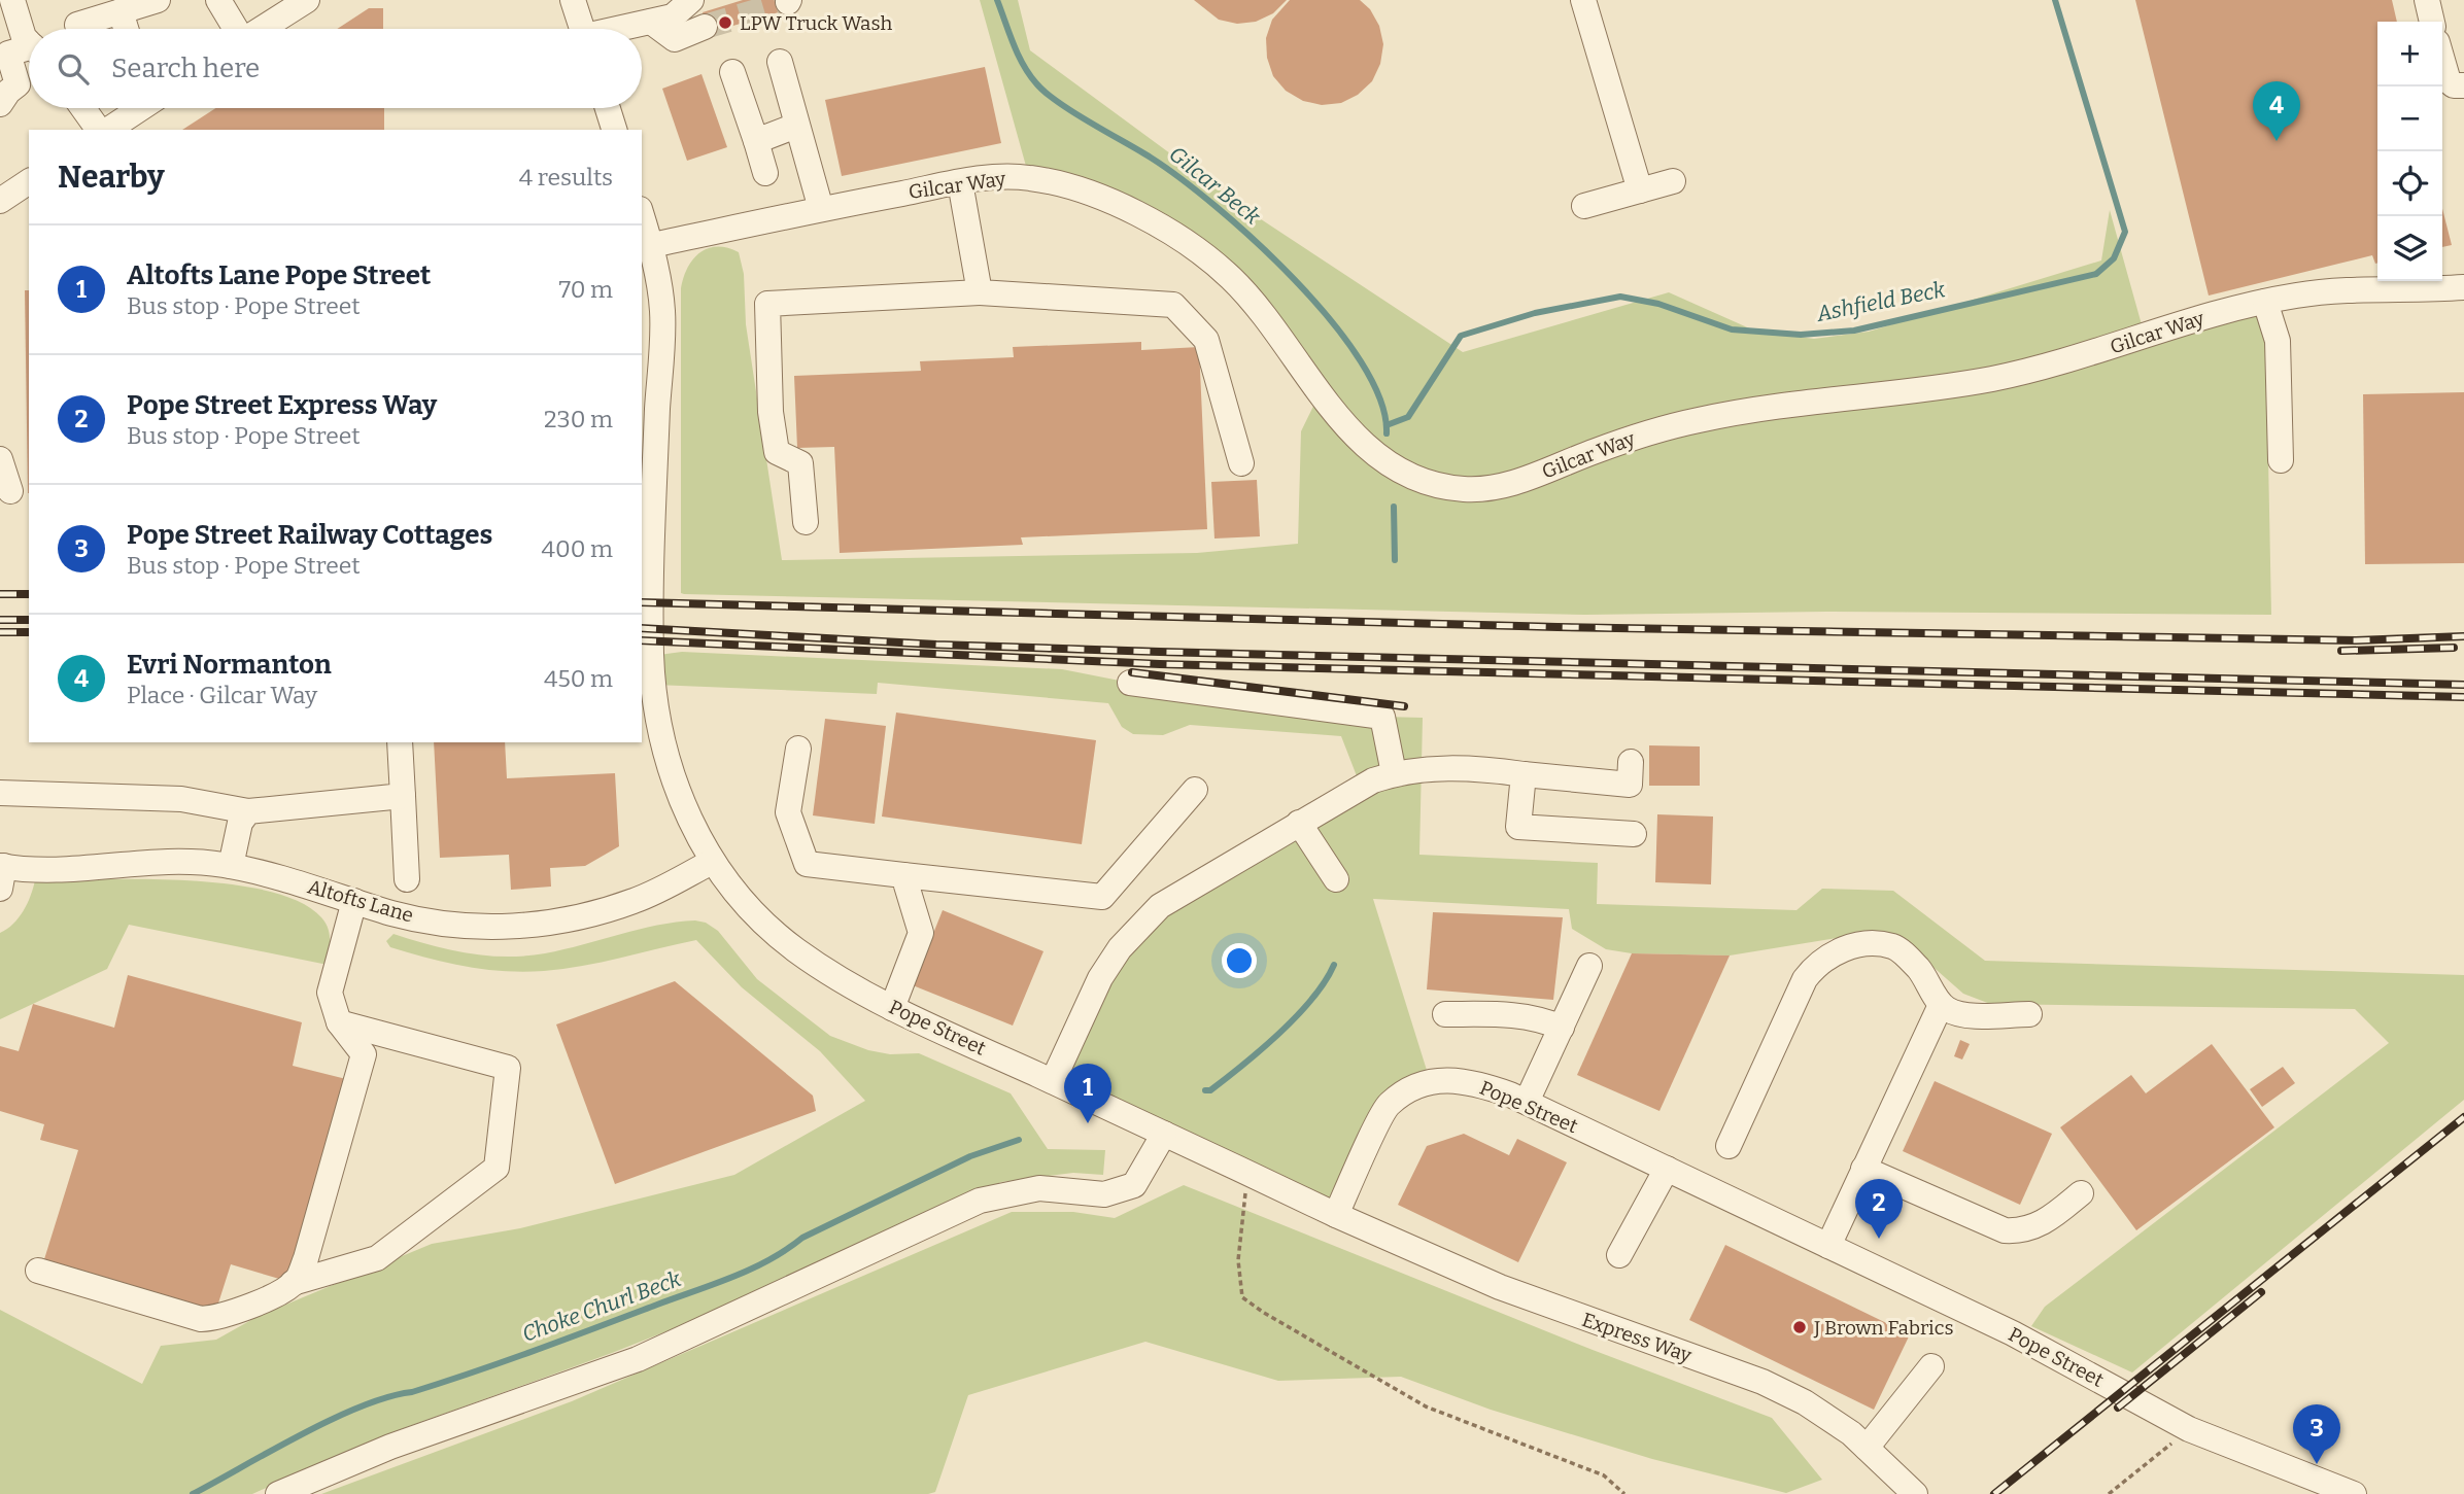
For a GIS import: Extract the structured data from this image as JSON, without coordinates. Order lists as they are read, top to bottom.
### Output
{
  "streets": {
    "street": [
      "Gilcar Way",
      "Altofts Lane",
      "Pope Street",
      "Express Way"
    ]
  },
  "crossings": [
    ["Altofts Lane", "Pope Street"],
    ["Pope Street", "Express Way"]
  ],
  "water": ["Gilcar Beck", "Ashfield Beck", "Choke Churl Beck"],
  "places": ["LPW Truck Wash", "J Brown Fabrics"],
  "page": {
    "map_buttons": ["+", "−"],
    "search": "Search here",
    "pins": [
      "4",
      "1",
      "2",
      "3"
    ],
    "heading": ["Nearby", "4 results"],
    "list": [
      {
        "mark": "1",
        "name": "Altofts Lane Pope Street",
        "note": "Bus stop · Pope Street",
        "value": "70 m"
      },
      {
        "mark": "2",
        "name": "Pope Street Express Way",
        "note": "Bus stop · Pope Street",
        "value": "230 m"
      },
      {
        "mark": "3",
        "name": "Pope Street Railway Cottages",
        "note": "Bus stop · Pope Street",
        "value": "400 m"
      },
      {
        "mark": "4",
        "name": "Evri Normanton",
        "note": "Place · Gilcar Way",
        "value": "450 m"
      }
    ]
  }
}
